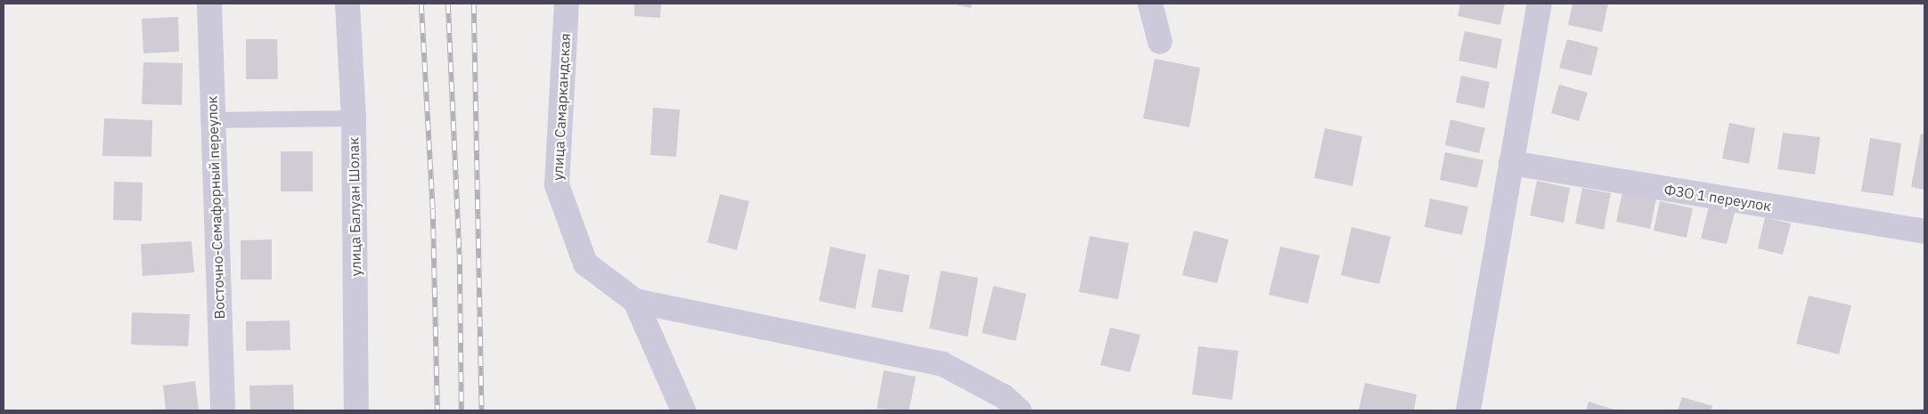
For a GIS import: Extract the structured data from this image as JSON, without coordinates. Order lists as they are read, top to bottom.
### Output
{
  "streets": {
    "street": [
      "улица Самаркандская",
      "ФЗО 1 переулок",
      "улица Балуан Шолак",
      "Восточно-Семафорный переулок"
    ]
  }
}
